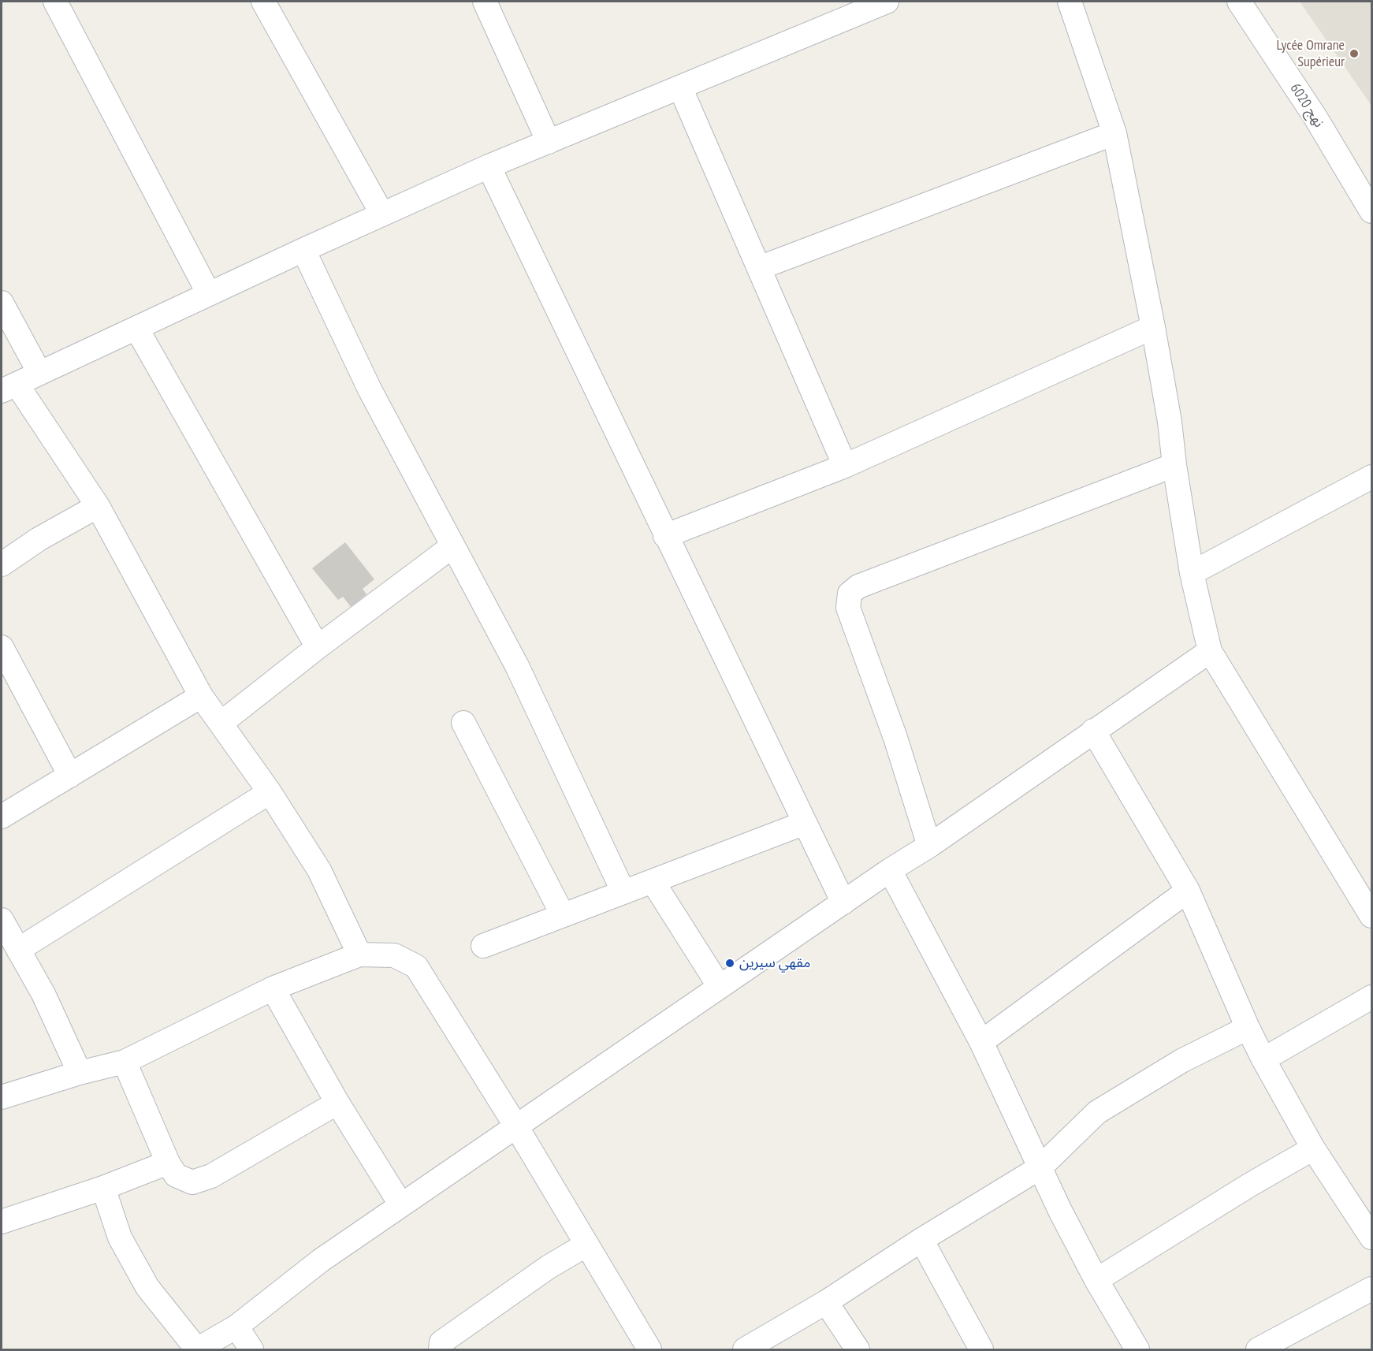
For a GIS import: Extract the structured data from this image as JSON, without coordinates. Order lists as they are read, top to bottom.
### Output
{
  "streets": {
    "street": ["نهج 6020"]
  },
  "places": ["Lycée Omrane Supérieur", "مقهي سيرين"]
}
